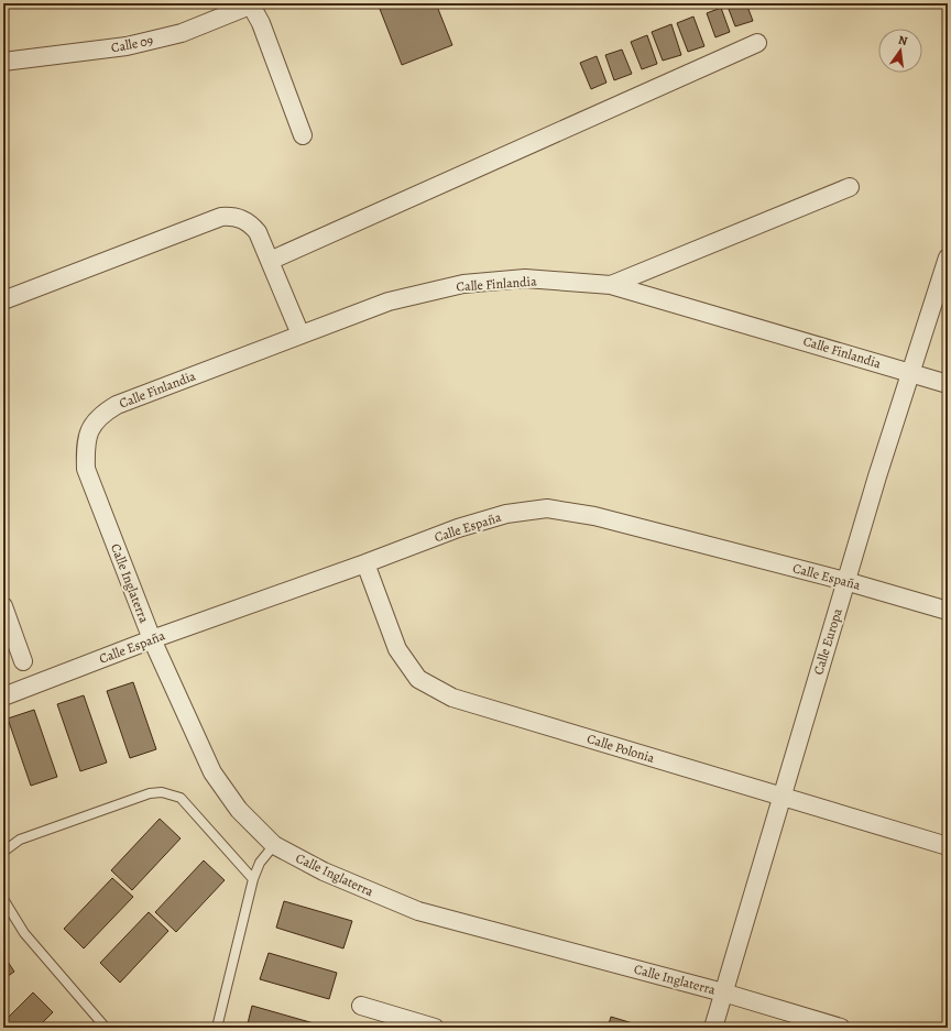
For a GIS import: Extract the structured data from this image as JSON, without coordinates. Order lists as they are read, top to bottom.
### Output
{
  "streets": {
    "street": [
      "Calle 09",
      "Calle Finlandia",
      "Calle España",
      "Calle Inglaterra",
      "Calle Europa",
      "Calle Polonia"
    ]
  },
  "crossings": [
    ["Calle Finlandia", "Calle Inglaterra"],
    ["Calle Finlandia", "Calle Europa"],
    ["Calle España", "Calle Inglaterra"],
    ["Calle España", "Calle Europa"],
    ["Calle España", "Calle Polonia"],
    ["Calle Inglaterra", "Calle Europa"],
    ["Calle Europa", "Calle Polonia"]
  ],
  "north": "top"
}
